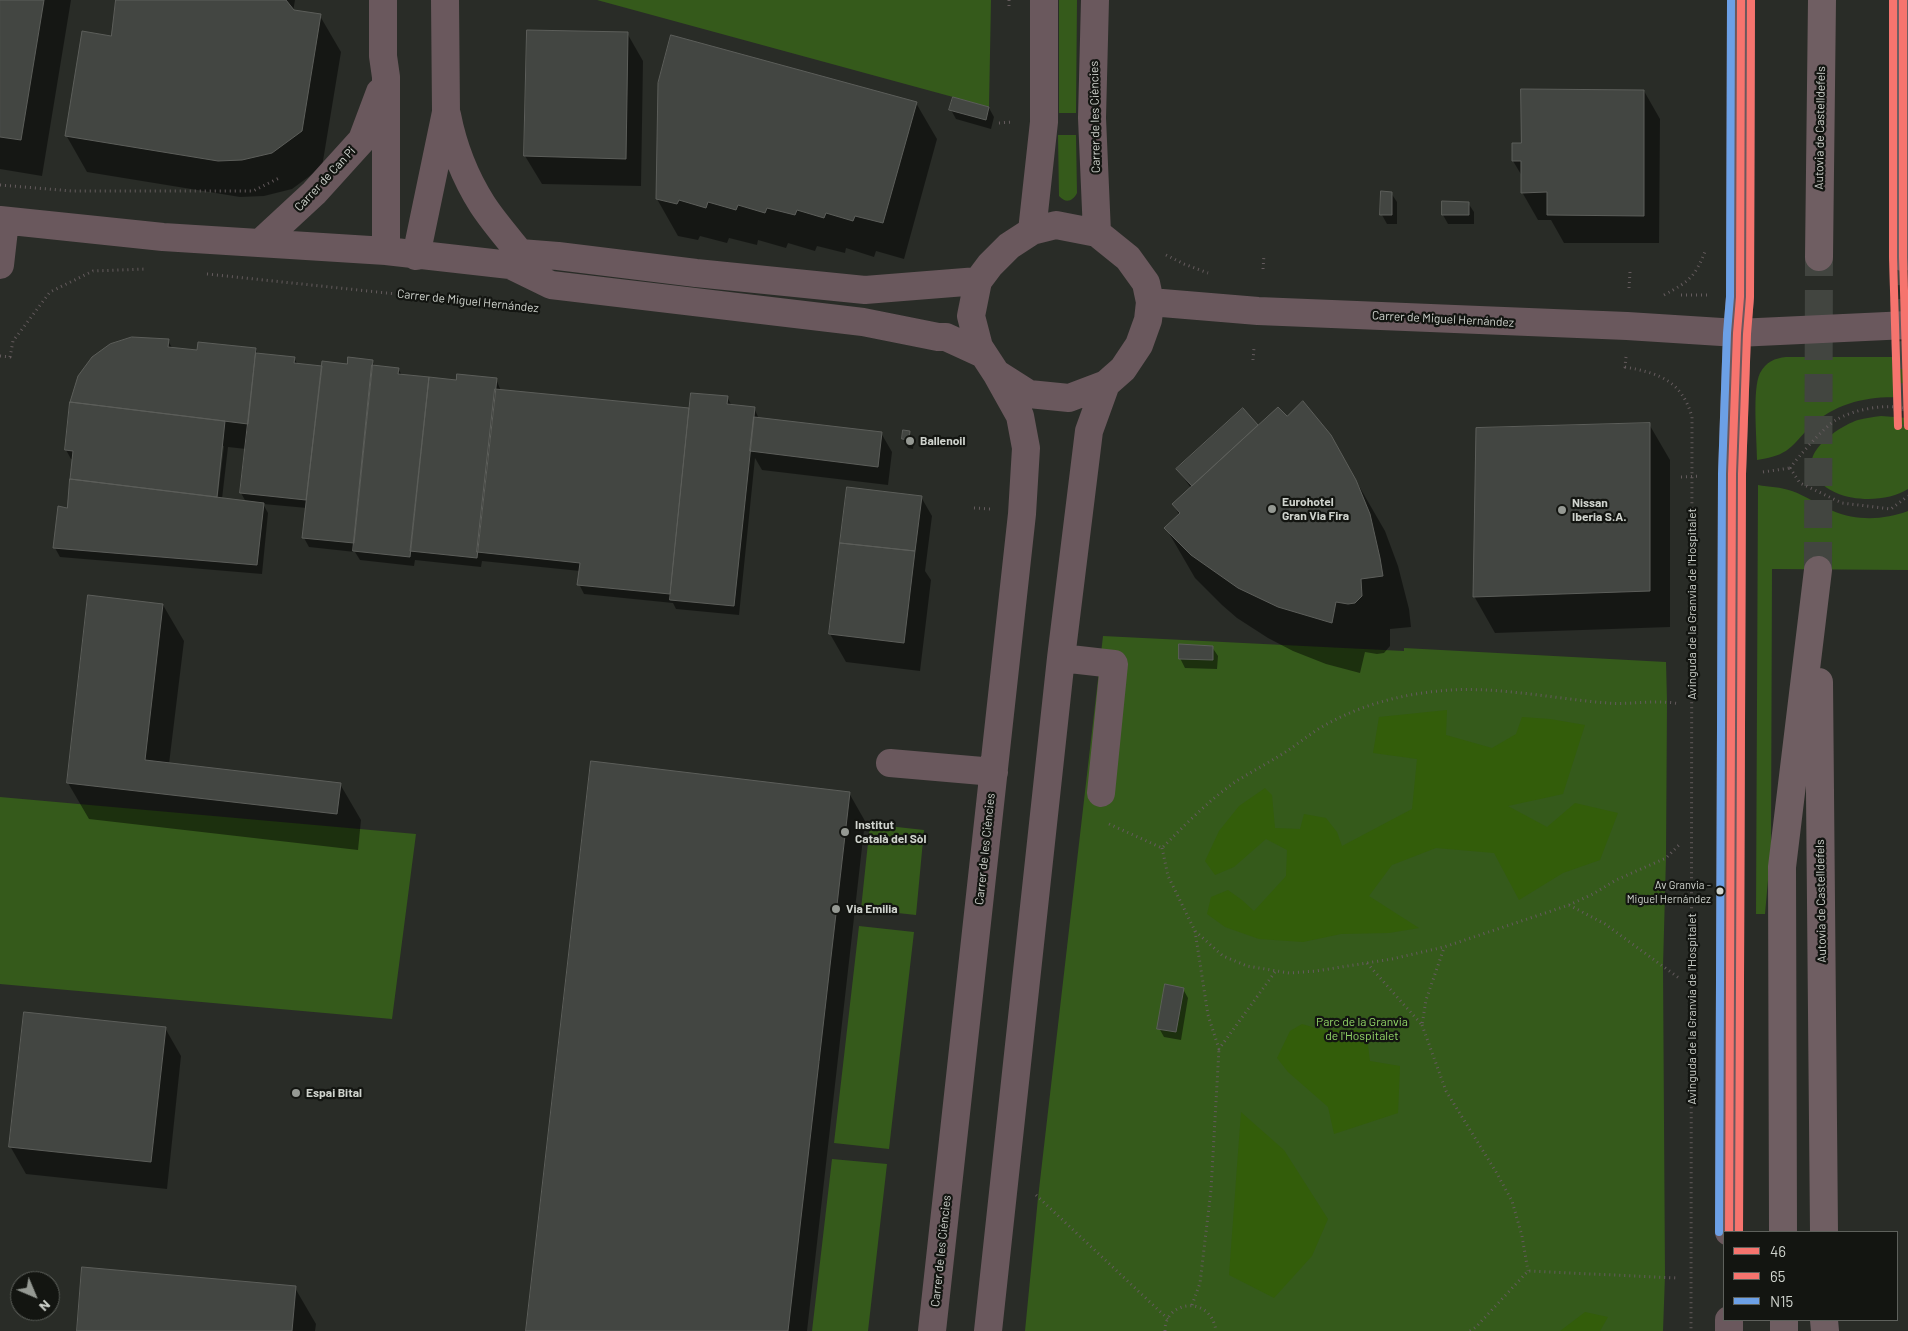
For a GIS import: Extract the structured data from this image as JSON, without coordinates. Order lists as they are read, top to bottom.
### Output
{
  "streets": {
    "highway": ["Autovia de Castelldefels"],
    "street": ["Carrer de les Ciències", "Carrer de Can Pi", "Carrer de Miguel Hernández"],
    "path": ["Avinguda de la Granvia de l'Hospitalet"]
  },
  "crossings": [
    ["Carrer de les Ciències", "Carrer de Miguel Hernández"]
  ],
  "parks": ["Parc de la Granvia de l'Hospitalet"],
  "places": [
    "Ballenoil",
    "Eurohotel Gran Via Fira",
    "Nissan Iberia S.A.",
    "Institut Català del Sòl",
    "Av Granvia - Miguel Hernández",
    "Via Emilia",
    "Espai Bital"
  ],
  "lines": ["transit line 46", "transit line 65", "transit line N15"],
  "legend": ["46", "65", "N15"],
  "north": "bottom right"
}
